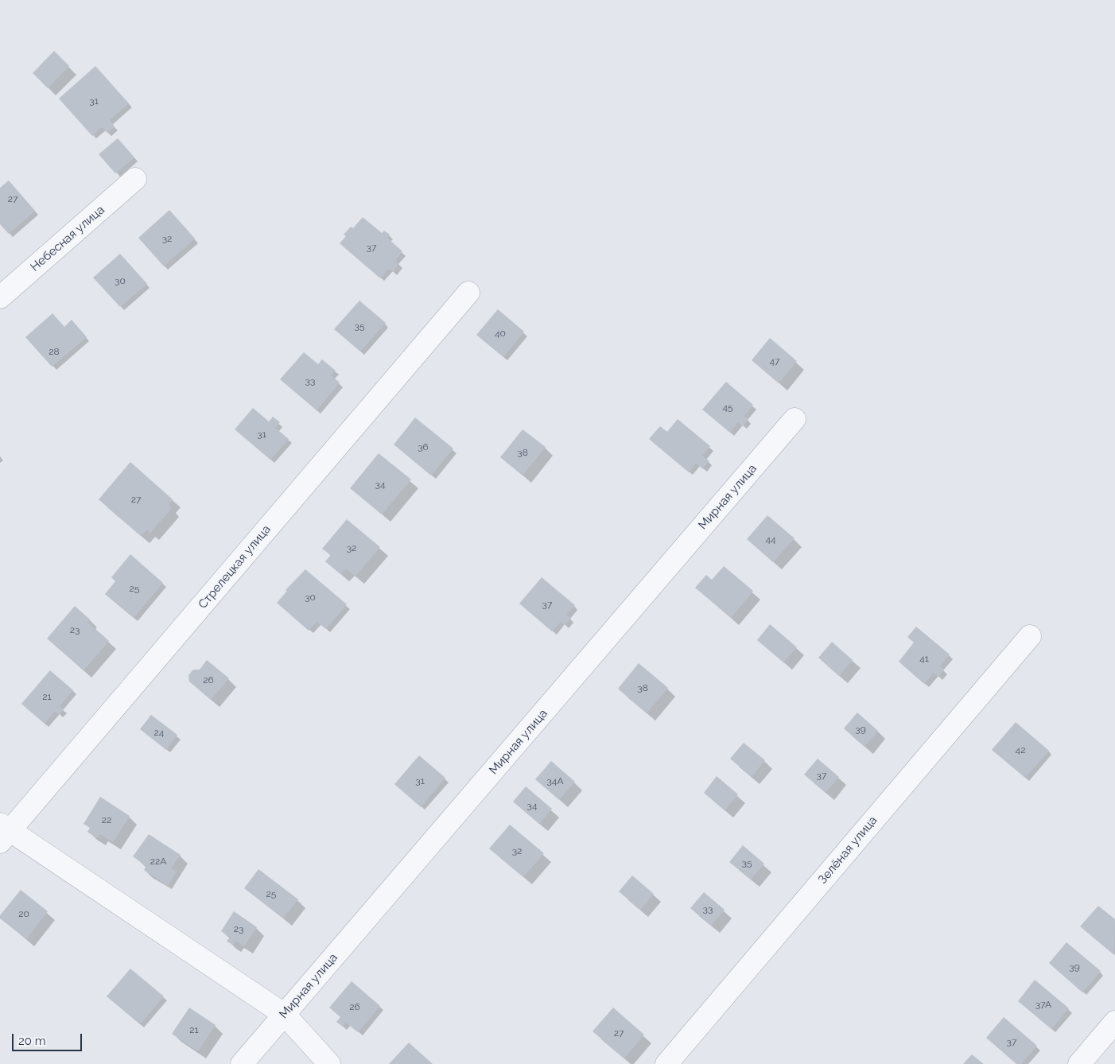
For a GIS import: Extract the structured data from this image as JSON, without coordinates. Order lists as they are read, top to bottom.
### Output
{
  "streets": {
    "street": [
      "Небесная улица",
      "Мирная улица",
      "Стрелецкая улица",
      "Зелёная улица"
    ]
  },
  "house_numbers": [
    "31",
    "27",
    "32",
    "37",
    "30",
    "35",
    "40",
    "28",
    "47",
    "33",
    "45",
    "31",
    "36",
    "38",
    "34",
    "27",
    "44",
    "32",
    "25",
    "30",
    "37",
    "23",
    "41",
    "26",
    "38",
    "21",
    "39",
    "24",
    "42",
    "37",
    "31",
    "34А",
    "34",
    "22",
    "32",
    "22А",
    "35",
    "25",
    "33",
    "20",
    "23",
    "39",
    "37А",
    "26",
    "21",
    "27",
    "37"
  ],
  "scale_bar": "20 m"
}
